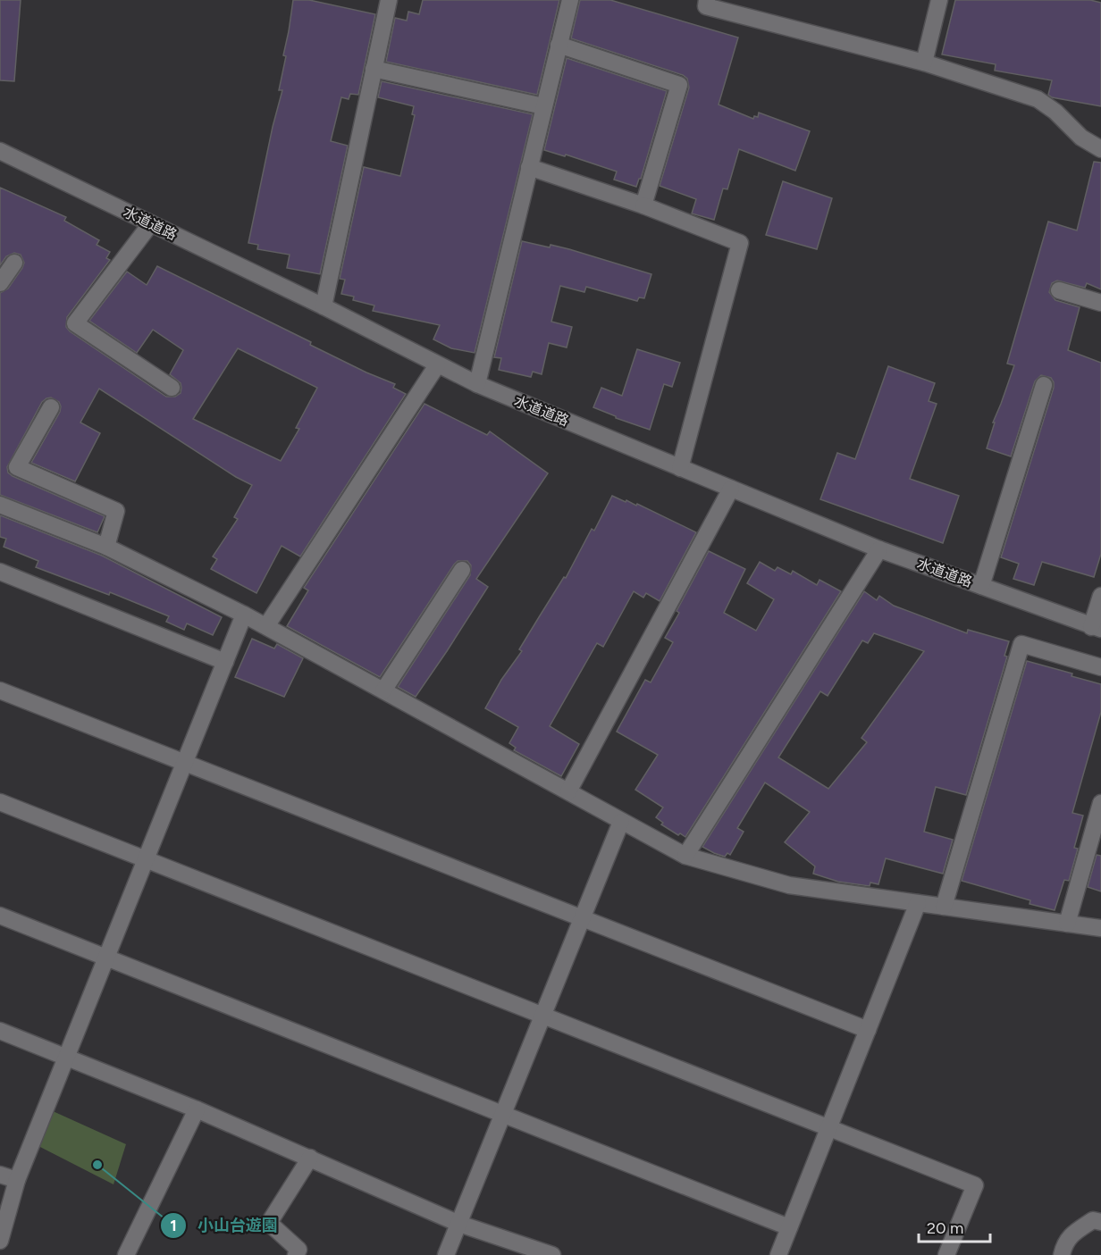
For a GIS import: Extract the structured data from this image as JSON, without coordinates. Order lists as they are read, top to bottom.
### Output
{
  "streets": {
    "street": ["水道道路"]
  },
  "places": ["小山台遊園"],
  "scale_bar": "20 m"
}
